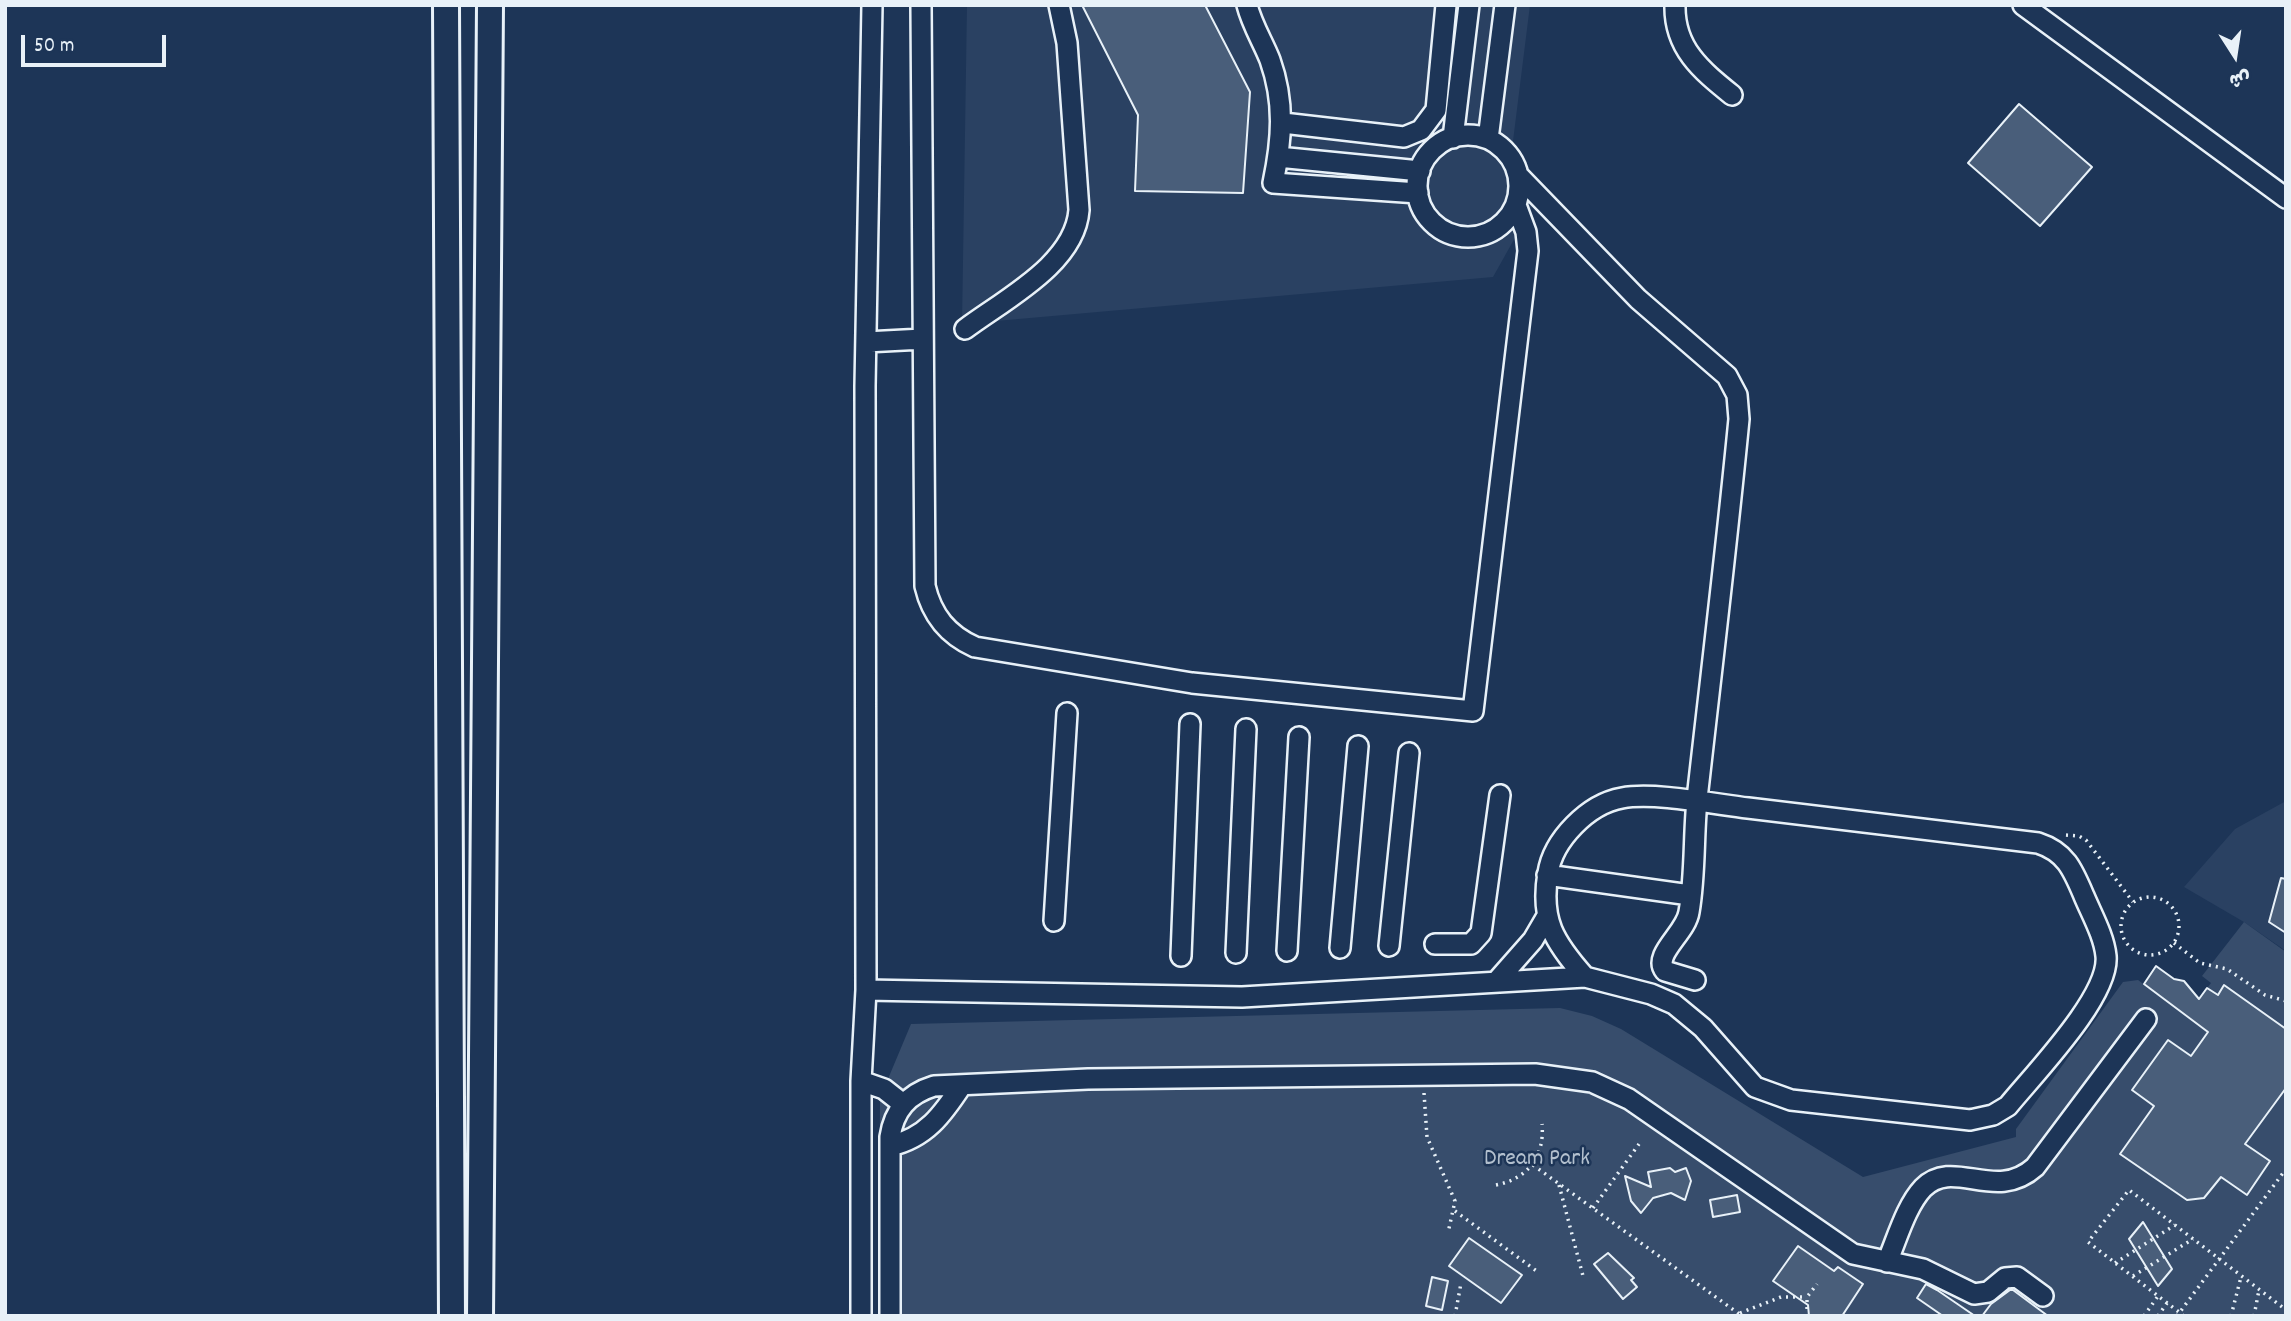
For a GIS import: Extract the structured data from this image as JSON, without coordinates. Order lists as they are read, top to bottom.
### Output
{
  "parks": ["Dream Park"],
  "scale_bar": "50 m",
  "north": "bottom"
}
